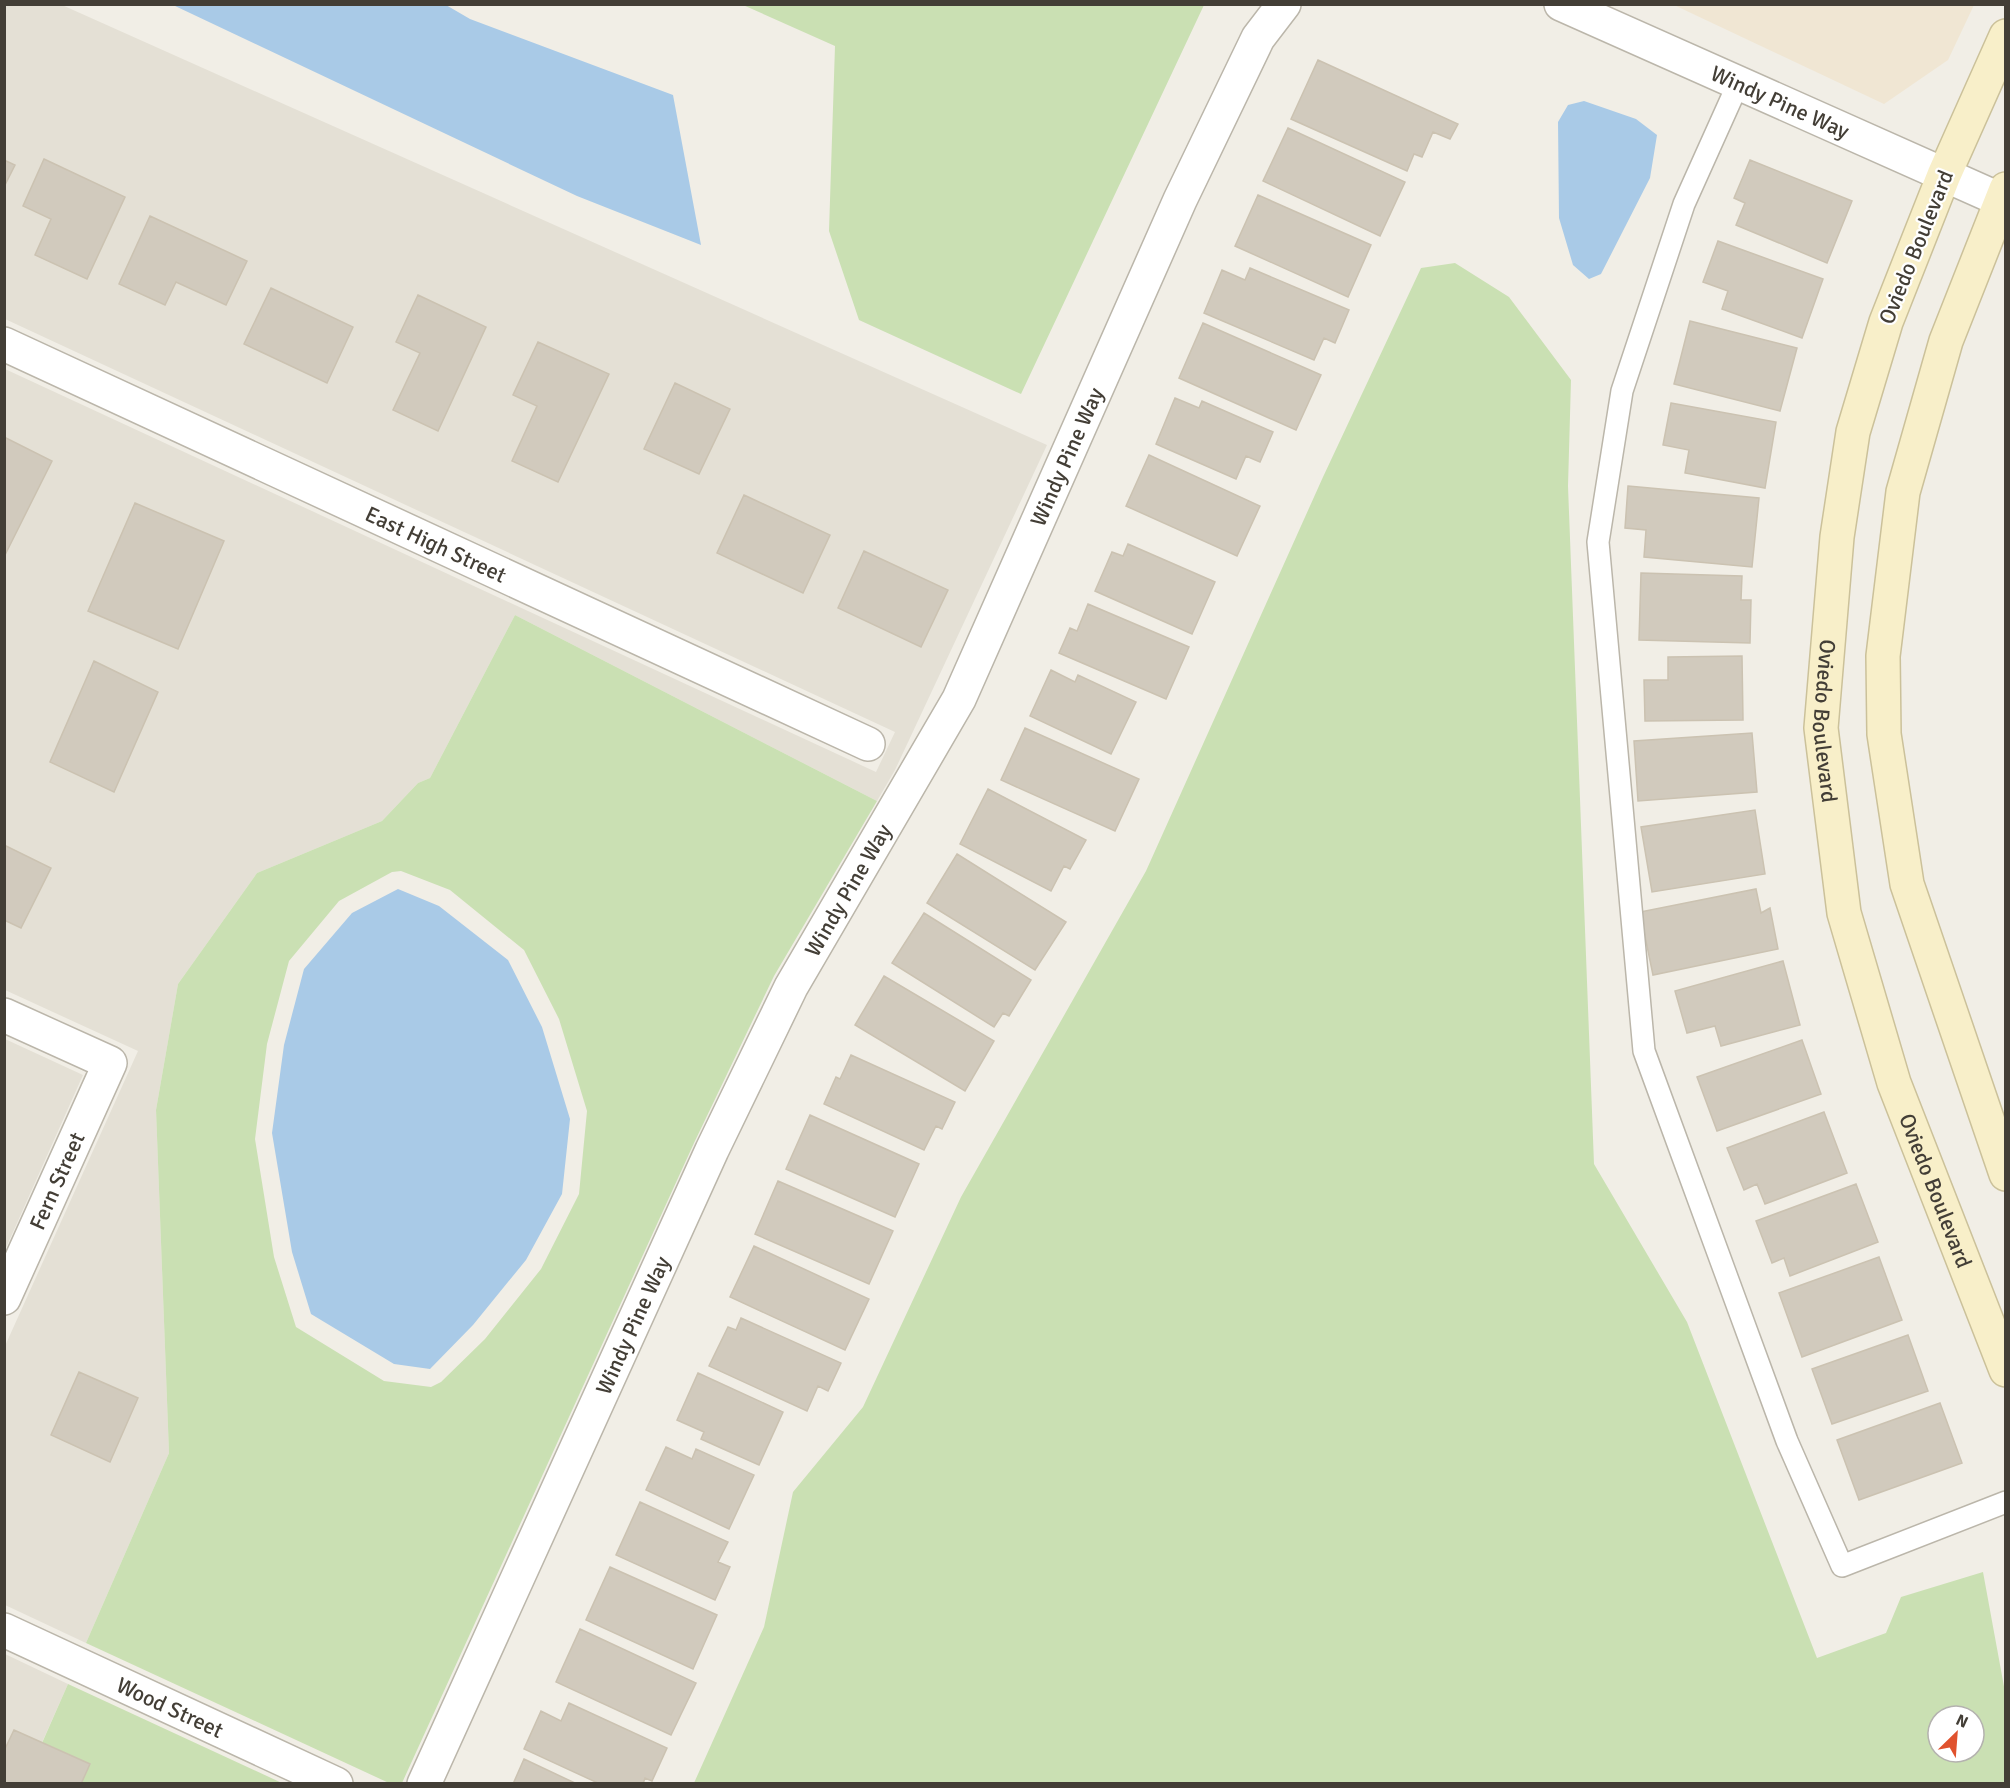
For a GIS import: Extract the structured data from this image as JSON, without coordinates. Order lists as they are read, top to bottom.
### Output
{
  "streets": {
    "street": [
      "Windy Pine Way",
      "Oviedo Boulevard",
      "East High Street",
      "Fern Street",
      "Wood Street"
    ]
  },
  "crossings": [
    ["Windy Pine Way", "Oviedo Boulevard"]
  ],
  "north": "top right"
}
